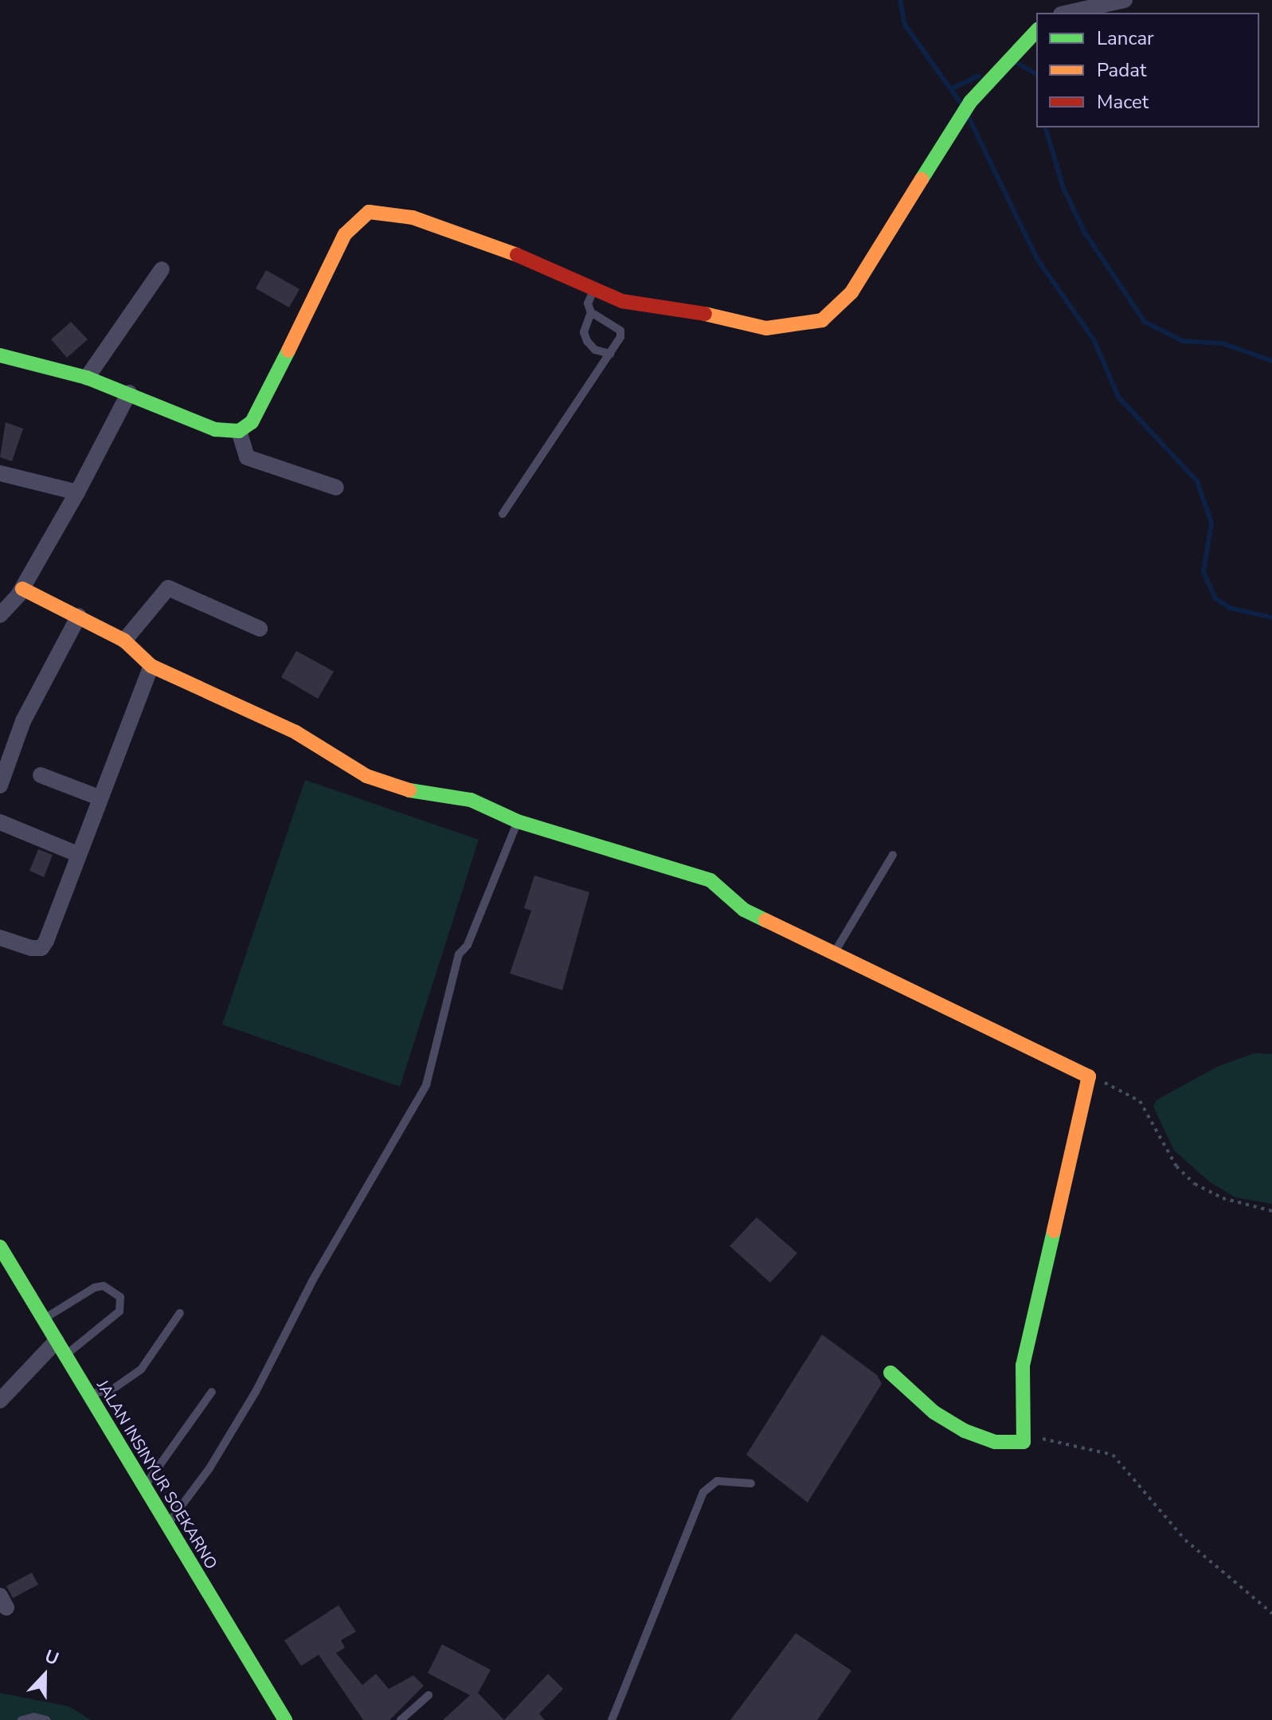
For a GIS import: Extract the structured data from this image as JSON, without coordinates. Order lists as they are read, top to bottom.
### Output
{
  "streets": {
    "street": ["JALAN INSINYUR SOEKARNO"]
  },
  "legend": ["Lancar", "Padat", "Macet"],
  "north": "top"
}
